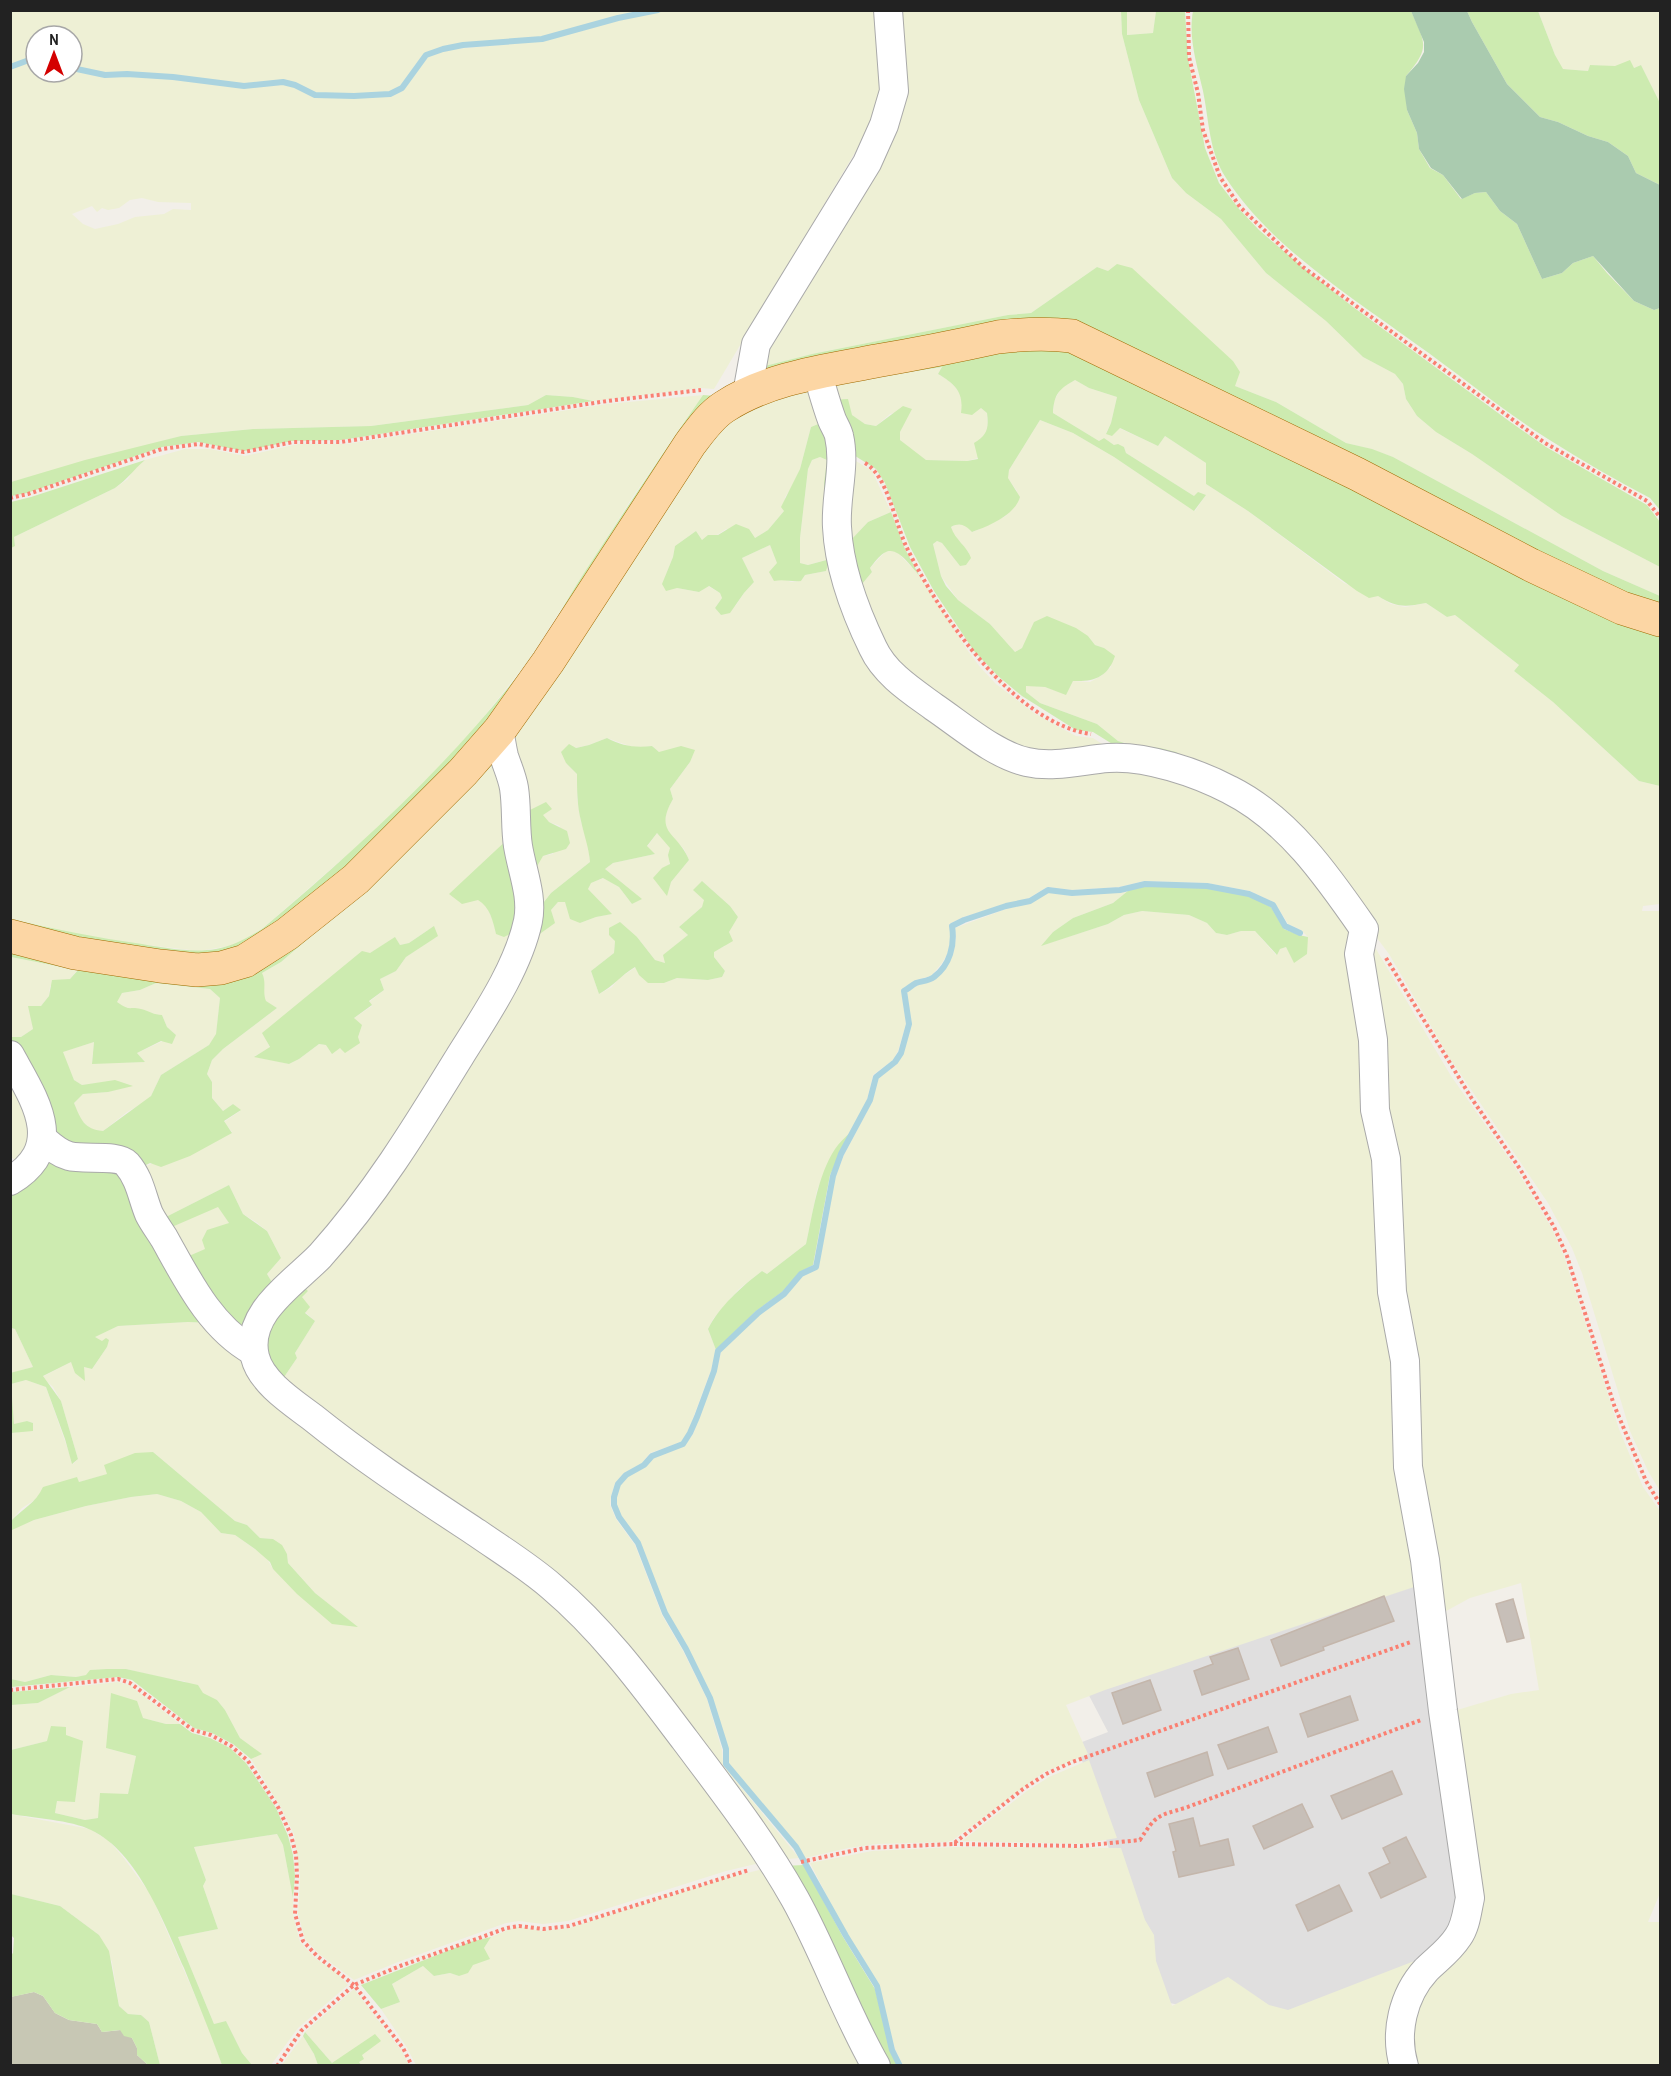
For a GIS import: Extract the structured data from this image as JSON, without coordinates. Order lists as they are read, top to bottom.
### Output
{
  "north": "top"
}
